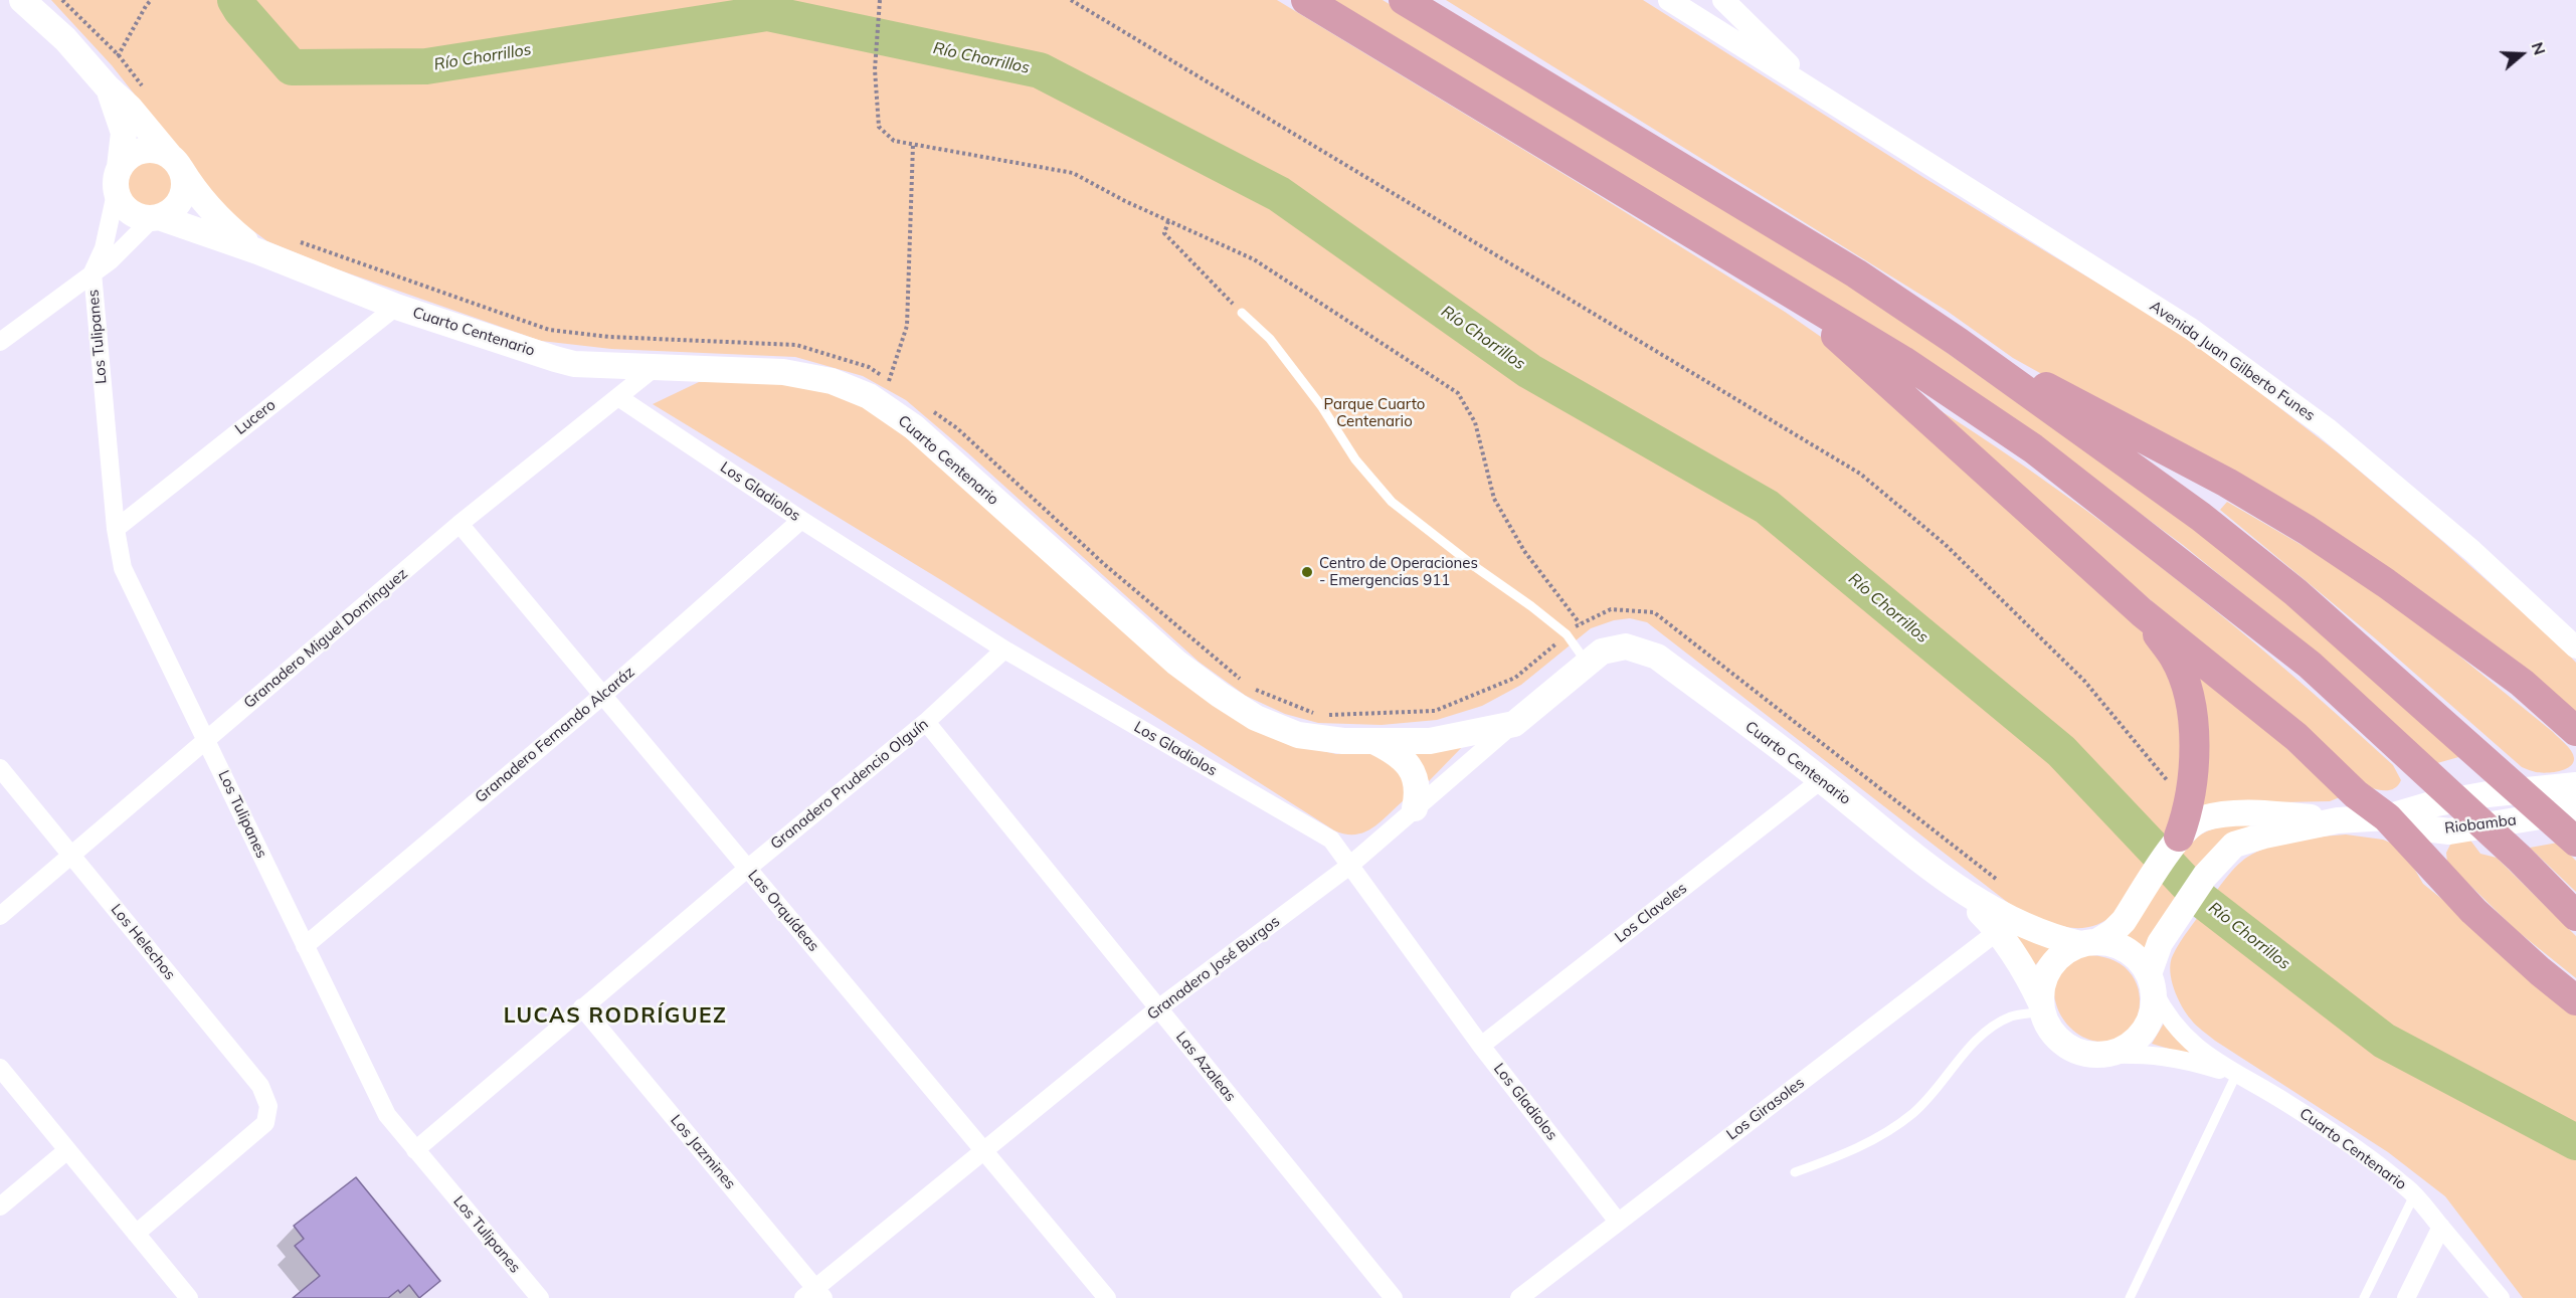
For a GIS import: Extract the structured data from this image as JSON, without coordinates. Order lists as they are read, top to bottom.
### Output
{
  "streets": {
    "main road": ["Cuarto Centenario", "Riobamba", "Granadero José Burgos"],
    "street": [
      "Los Tulipanes",
      "Avenida Juan Gilberto Funes",
      "Lucero",
      "Los Gladiolos",
      "Granadero Miguel Domínguez",
      "Granadero Fernando Alcaráz",
      "Granadero Prudencio Olguín",
      "Las Orquídeas",
      "Los Claveles",
      "Los Helechos",
      "Las Azaleas",
      "Los Girasoles",
      "Los Jazmines"
    ]
  },
  "crossings": [
    ["Cuarto Centenario", "Lucero"],
    ["Cuarto Centenario", "Granadero Miguel Domínguez"],
    ["Cuarto Centenario", "Riobamba"],
    ["Cuarto Centenario", "Los Claveles"],
    ["Cuarto Centenario", "Granadero José Burgos"],
    ["Cuarto Centenario", "Los Girasoles"],
    ["Los Tulipanes", "Lucero"],
    ["Los Tulipanes", "Granadero Miguel Domínguez"],
    ["Los Tulipanes", "Granadero Fernando Alcaráz"],
    ["Los Tulipanes", "Granadero Prudencio Olguín"],
    ["Los Gladiolos", "Granadero Miguel Domínguez"],
    ["Los Gladiolos", "Granadero Fernando Alcaráz"],
    ["Los Gladiolos", "Granadero Prudencio Olguín"],
    ["Los Gladiolos", "Los Claveles"],
    ["Los Gladiolos", "Granadero José Burgos"],
    ["Los Gladiolos", "Los Girasoles"],
    ["Granadero Miguel Domínguez", "Las Orquídeas"],
    ["Granadero Miguel Domínguez", "Los Helechos"],
    ["Granadero Fernando Alcaráz", "Las Orquídeas"],
    ["Granadero Prudencio Olguín", "Las Orquídeas"],
    ["Granadero Prudencio Olguín", "Las Azaleas"],
    ["Granadero Prudencio Olguín", "Los Jazmines"],
    ["Las Orquídeas", "Granadero José Burgos"],
    ["Granadero José Burgos", "Las Azaleas"],
    ["Granadero José Burgos", "Los Jazmines"]
  ],
  "districts": ["LUCAS RODRÍGUEZ"],
  "water": ["Río Chorrillos"],
  "parks": ["Parque Cuarto Centenario"],
  "places": ["Centro de Operaciones - Emergencias 911"],
  "north": "right"
}
